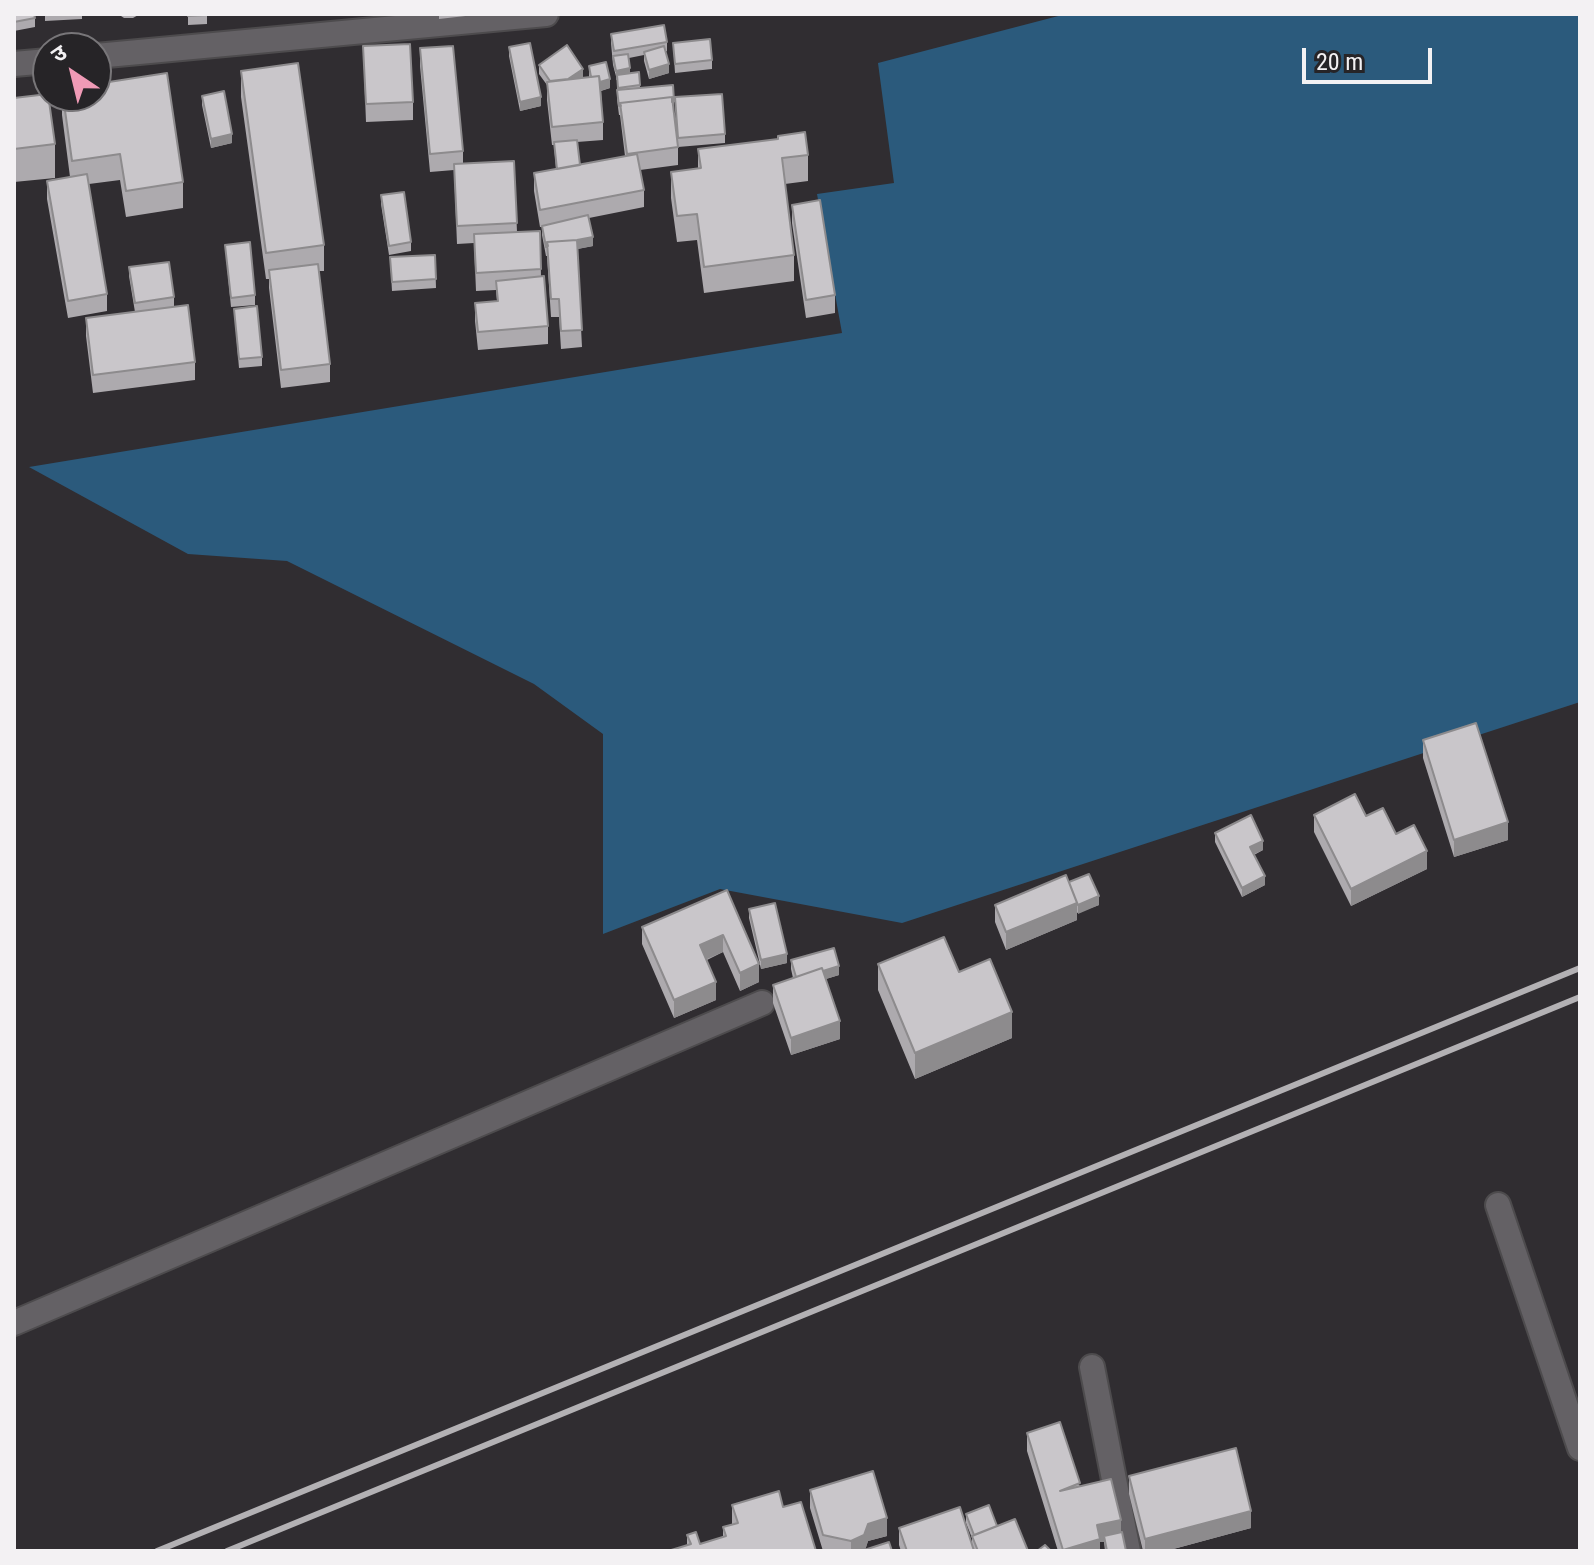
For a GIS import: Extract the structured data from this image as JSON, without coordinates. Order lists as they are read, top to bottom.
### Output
{
  "scale_bar": "20 m",
  "north": "top left"
}
